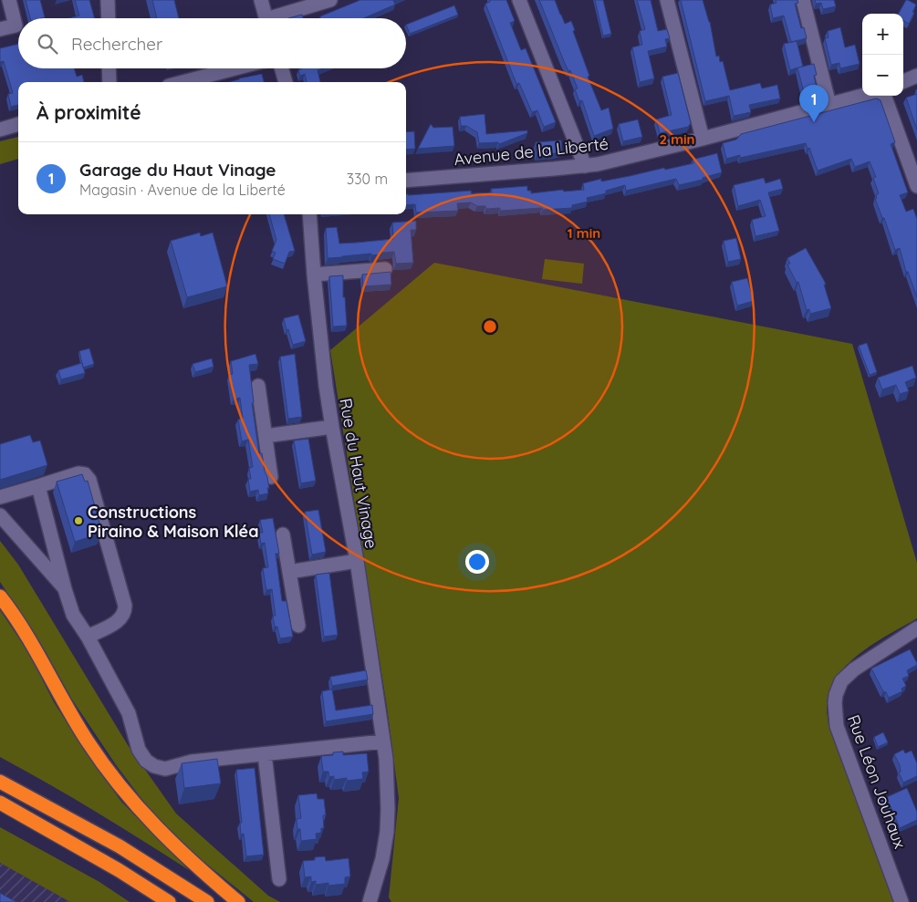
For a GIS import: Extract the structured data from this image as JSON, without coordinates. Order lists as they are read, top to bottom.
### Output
{
  "streets": {
    "street": ["Avenue de la Liberté", "Rue du Haut Vinage", "Rue Léon Jouhaux"]
  },
  "places": ["Constructions Piraino & Maison Kléa"],
  "page": {
    "map_buttons": ["+", "−"],
    "search": "Rechercher",
    "heading": "À proximité",
    "pins": "1",
    "list": [
      {
        "mark": "1",
        "name": "Garage du Haut Vinage",
        "note": "Magasin · Avenue de la Liberté",
        "value": "330 m"
      }
    ]
  },
  "rings": ["2 min", "1 min"]
}
